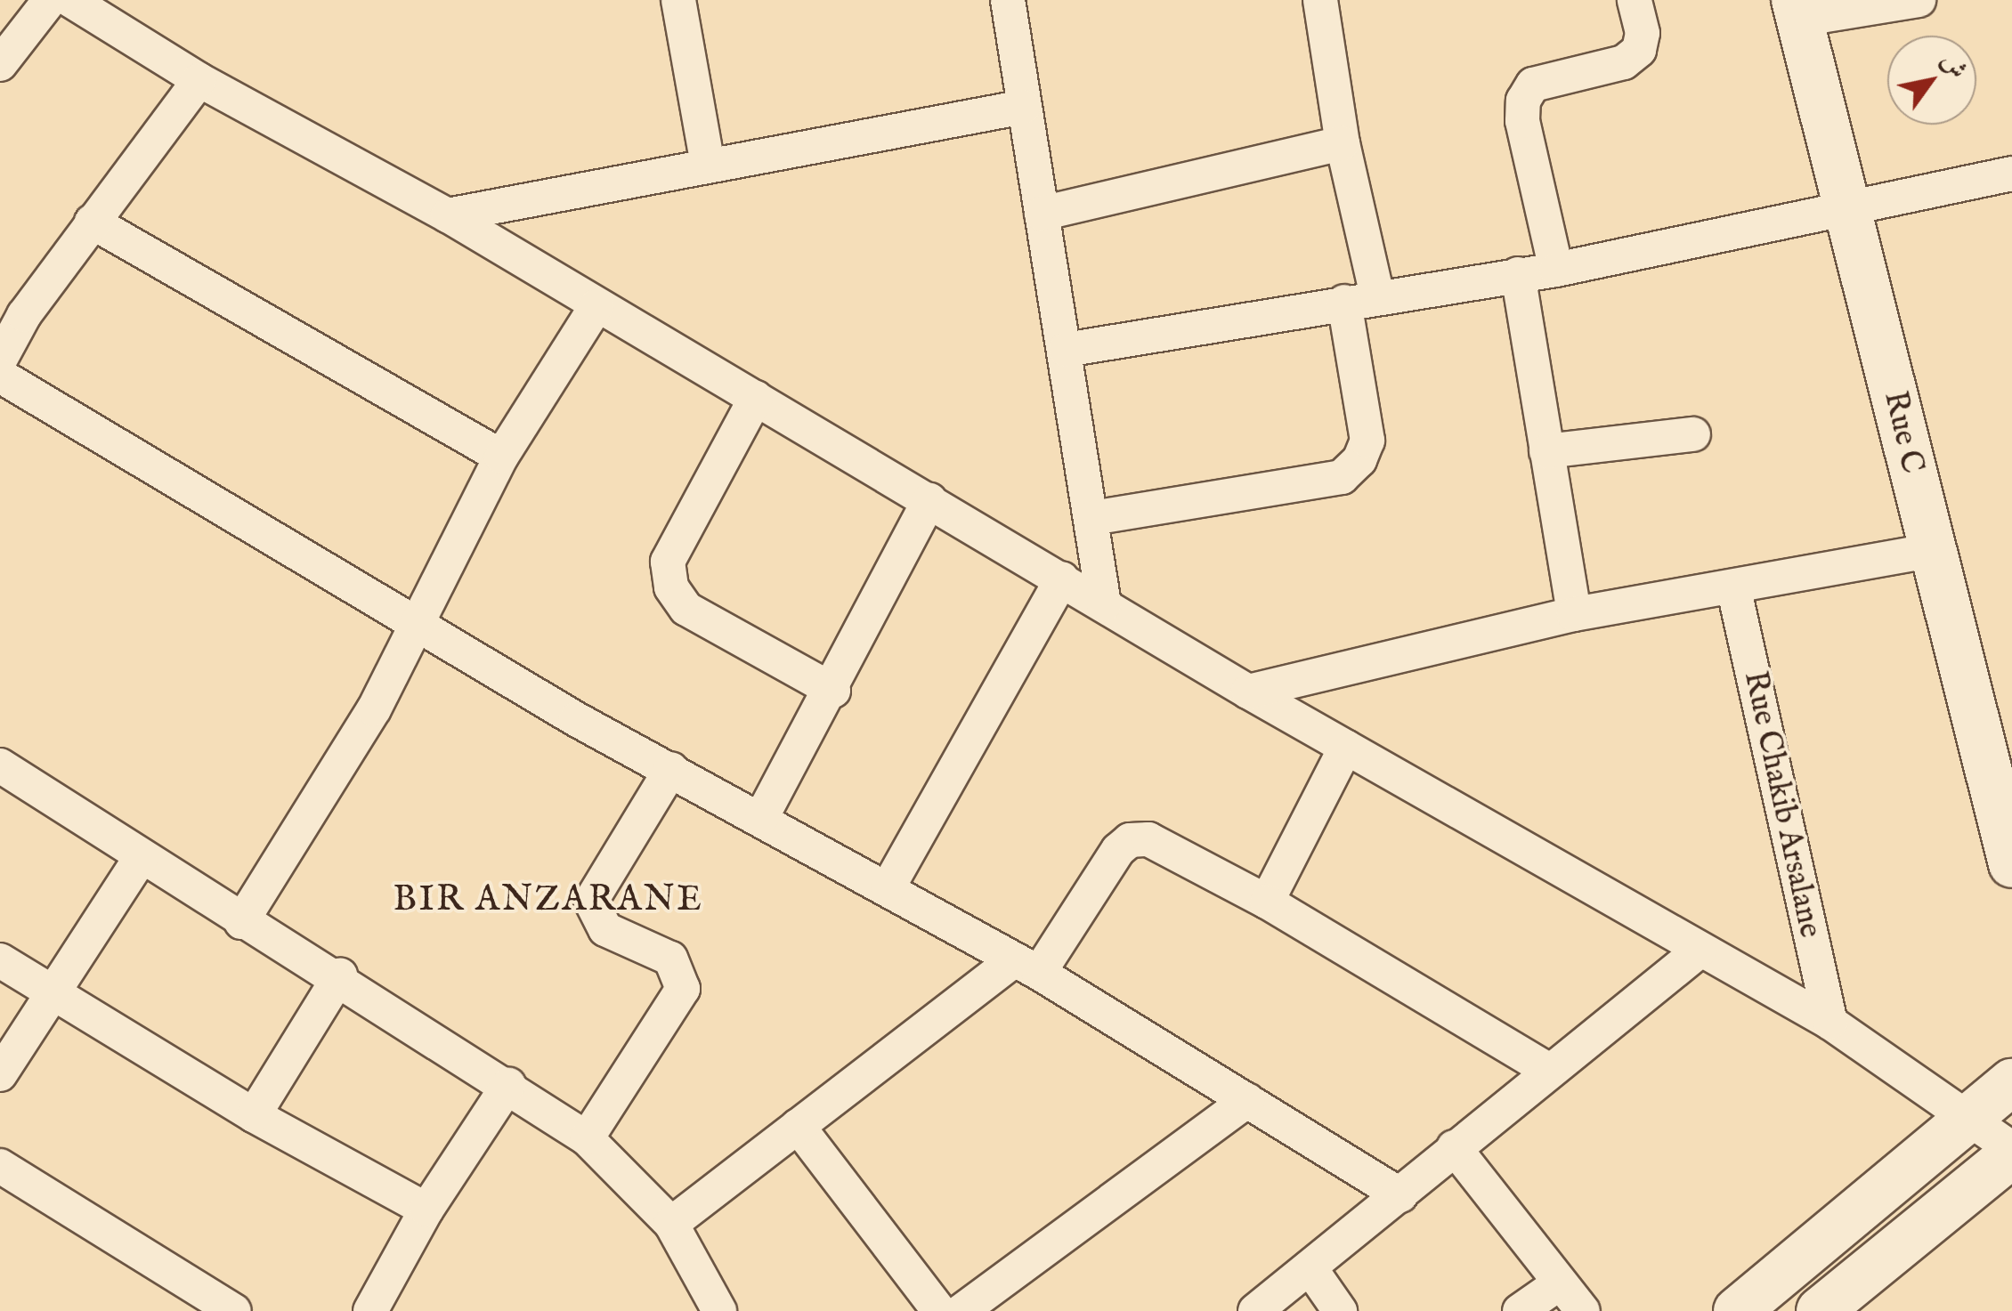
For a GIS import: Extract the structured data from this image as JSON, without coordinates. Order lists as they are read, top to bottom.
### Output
{
  "streets": {
    "street": ["Rue C", "Rue Chakib Arsalane"]
  },
  "districts": ["BIR ANZARANE"],
  "north": "top right"
}
